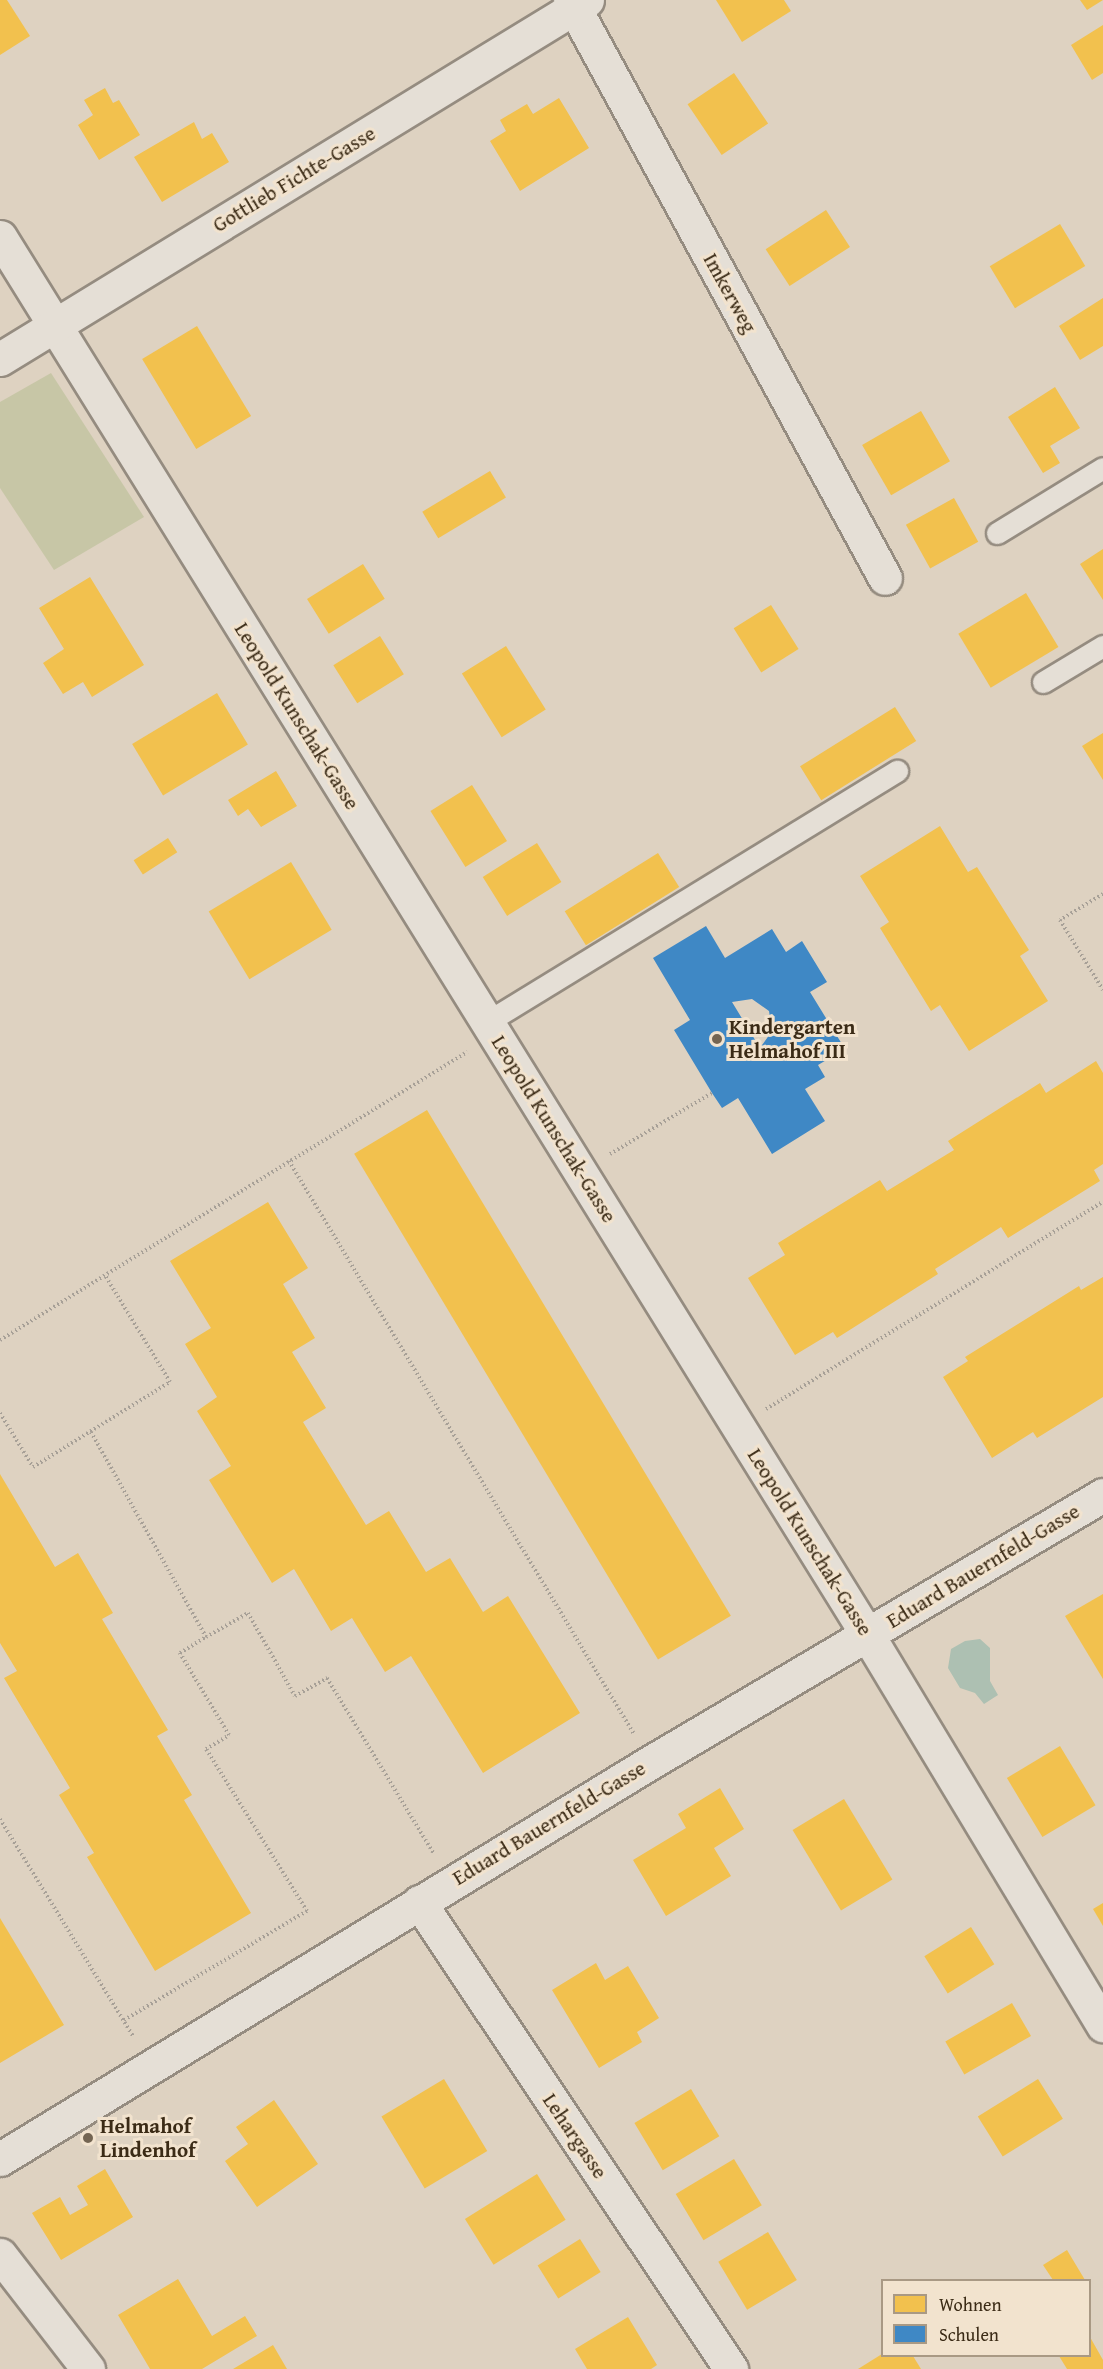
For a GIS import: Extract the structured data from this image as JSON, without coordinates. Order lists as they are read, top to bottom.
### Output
{
  "streets": {
    "street": [
      "Gottlieb Fichte-Gasse",
      "Imkerweg",
      "Leopold Kunschak-Gasse",
      "Eduard Bauernfeld-Gasse",
      "Lehargasse"
    ]
  },
  "crossings": [
    ["Gottlieb Fichte-Gasse", "Imkerweg"],
    ["Gottlieb Fichte-Gasse", "Leopold Kunschak-Gasse"],
    ["Leopold Kunschak-Gasse", "Eduard Bauernfeld-Gasse"],
    ["Eduard Bauernfeld-Gasse", "Lehargasse"]
  ],
  "places": ["Kindergarten Helmahof III", "Helmahof Lindenhof"],
  "legend": ["Wohnen", "Schulen"]
}
